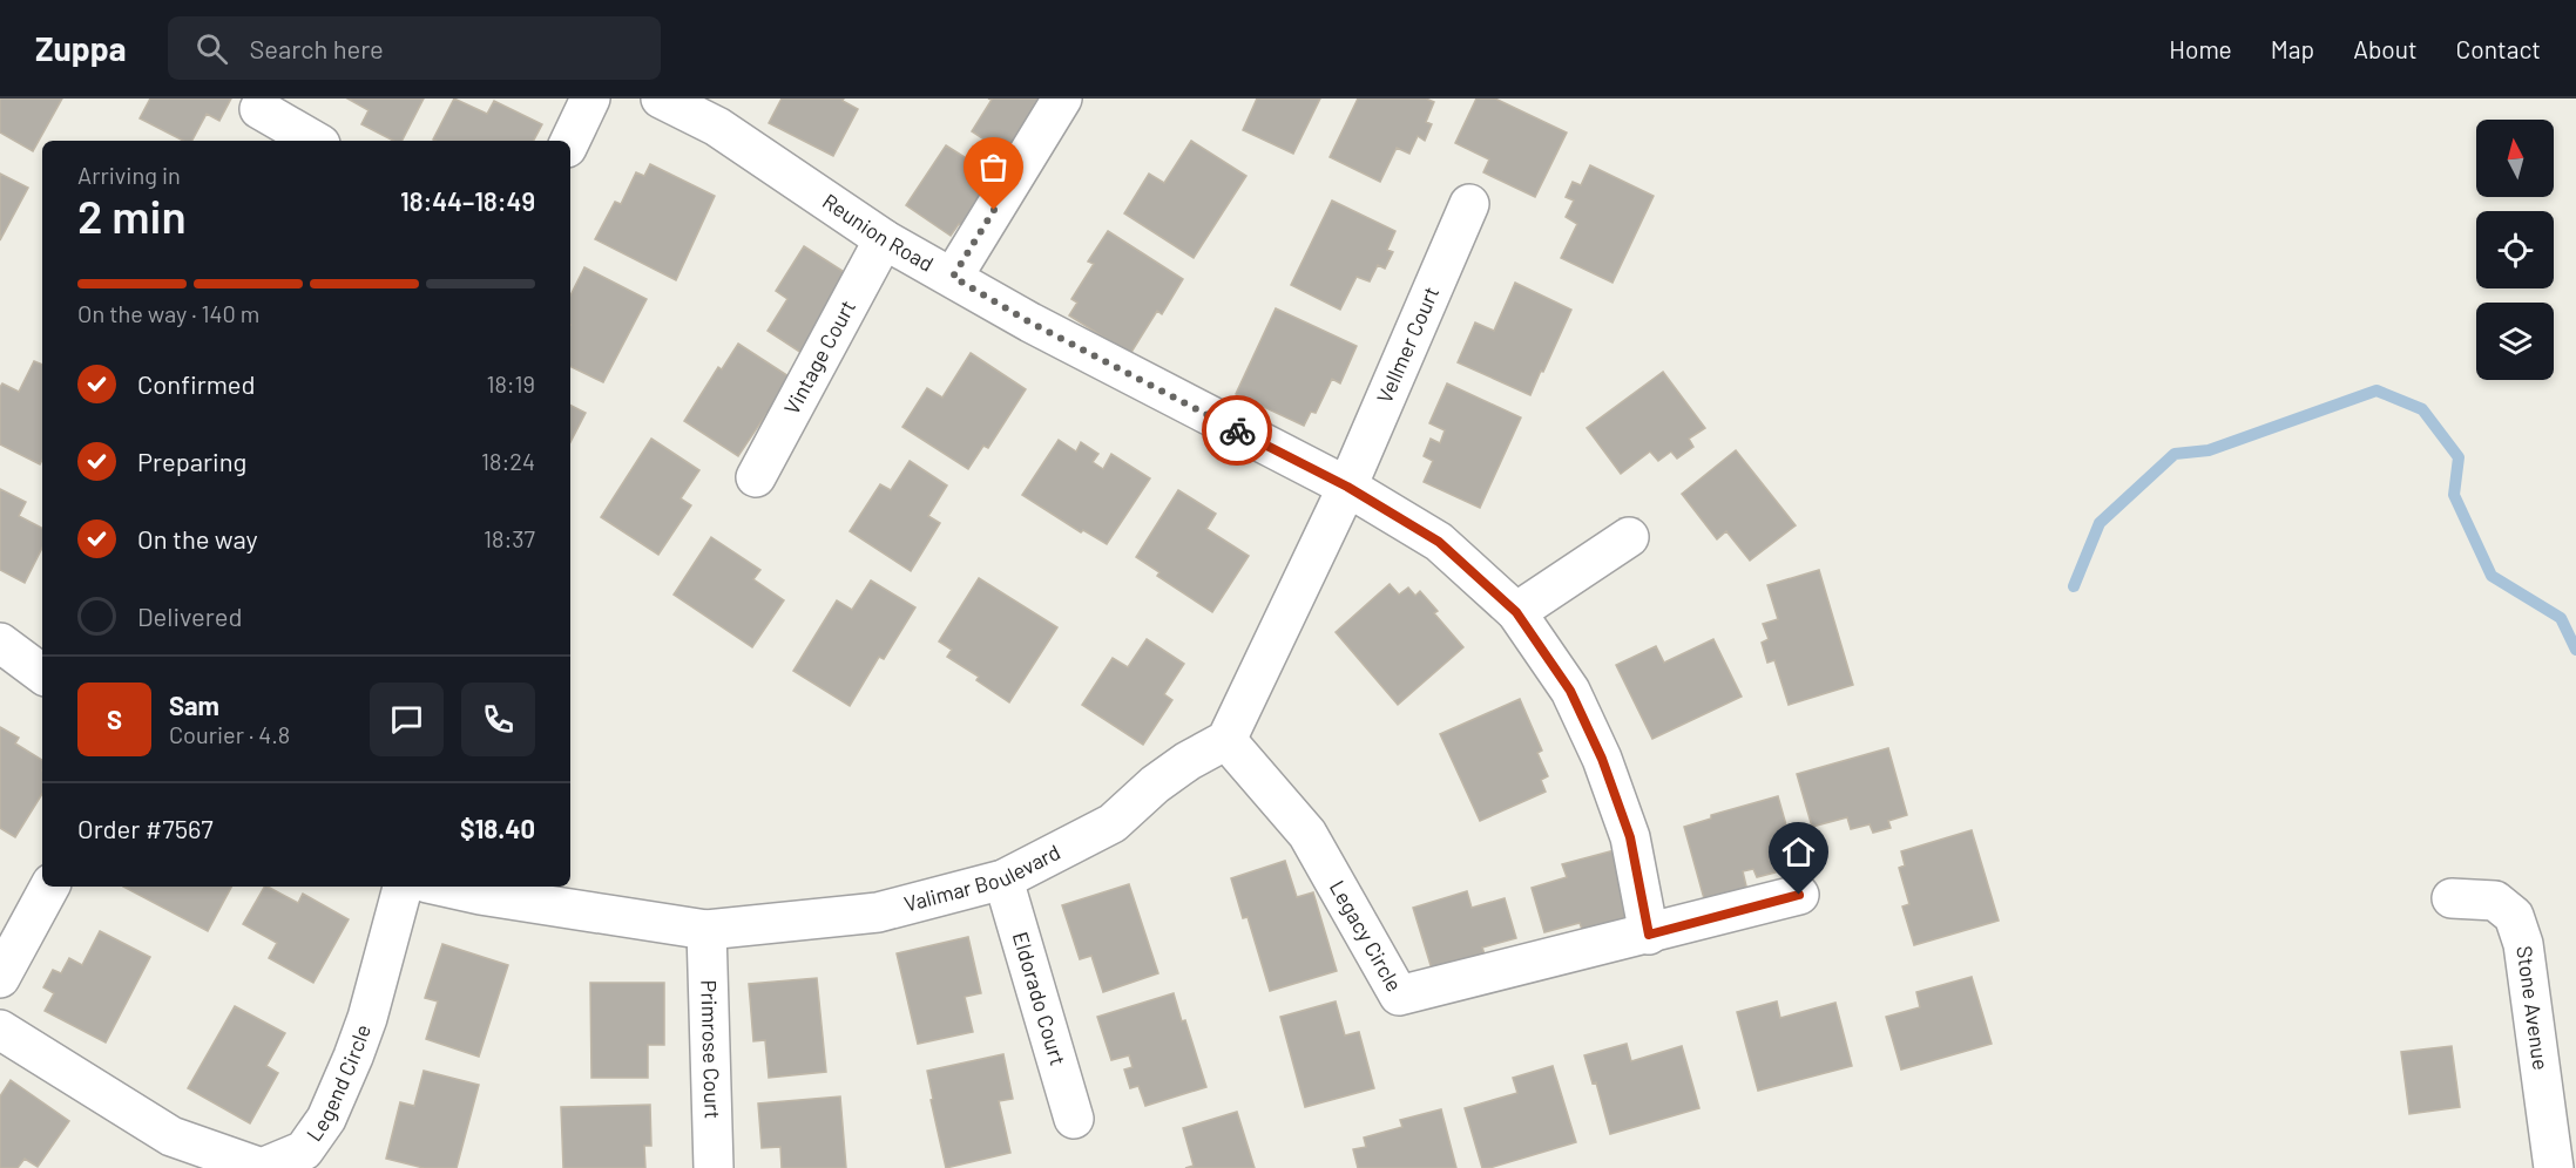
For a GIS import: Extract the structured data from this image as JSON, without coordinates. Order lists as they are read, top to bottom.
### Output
{
  "streets": {
    "street": [
      "Reunion Road",
      "Vellmer Court",
      "Vintage Court",
      "Valimar Boulevard",
      "Legacy Circle",
      "Eldorado Court",
      "Stone Avenue",
      "Primrose Court",
      "Legend Circle"
    ]
  },
  "crossings": [
    ["Reunion Road", "Vellmer Court"],
    ["Reunion Road", "Vintage Court"],
    ["Reunion Road", "Legacy Circle"],
    ["Valimar Boulevard", "Legacy Circle"],
    ["Valimar Boulevard", "Eldorado Court"],
    ["Valimar Boulevard", "Primrose Court"]
  ],
  "north": "top",
  "page": {
    "header": "Zuppa",
    "search": "Search here",
    "nav": [
      "Home",
      "Map",
      "About",
      "Contact"
    ],
    "heading": ["2 min", "Arriving in", "18:44–18:49"],
    "panel": [
      "Sam",
      "Courier · 4.8",
      "Order #7567",
      "$18.40"
    ],
    "bar": "On the way · 140 m",
    "list": [
      ["Confirmed", "18:19"],
      ["Preparing", "18:24"],
      ["On the way", "18:37"],
      "Delivered"
    ],
    "round": "S"
  }
}
